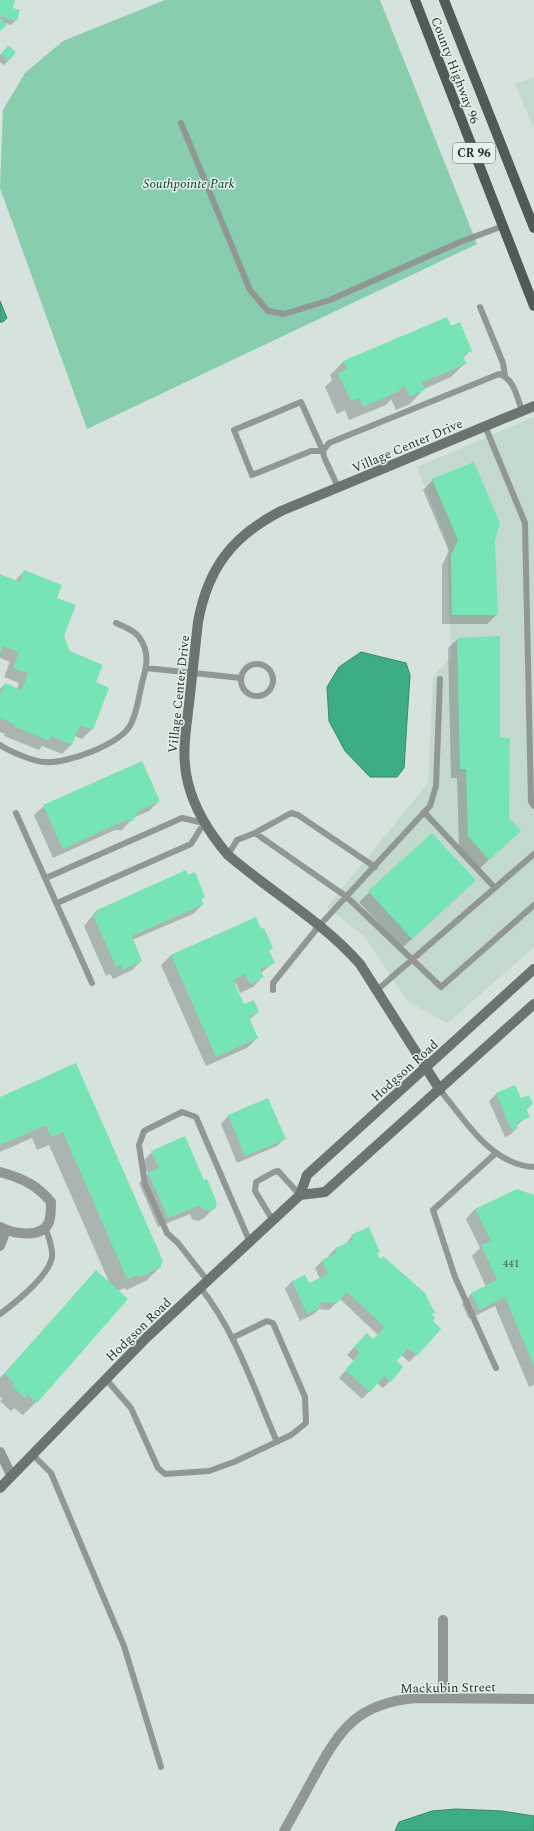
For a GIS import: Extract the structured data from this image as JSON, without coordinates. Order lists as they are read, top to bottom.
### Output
{
  "streets": {
    "main road": [
      "County Highway 96",
      "CR 96",
      "Village Center Drive",
      "Hodgson Road"
    ],
    "street": ["Mackubin Street"]
  },
  "crossings": [
    ["Village Center Drive", "Hodgson Road"]
  ],
  "parks": ["Southpointe Park"],
  "house_numbers": ["441"]
}
